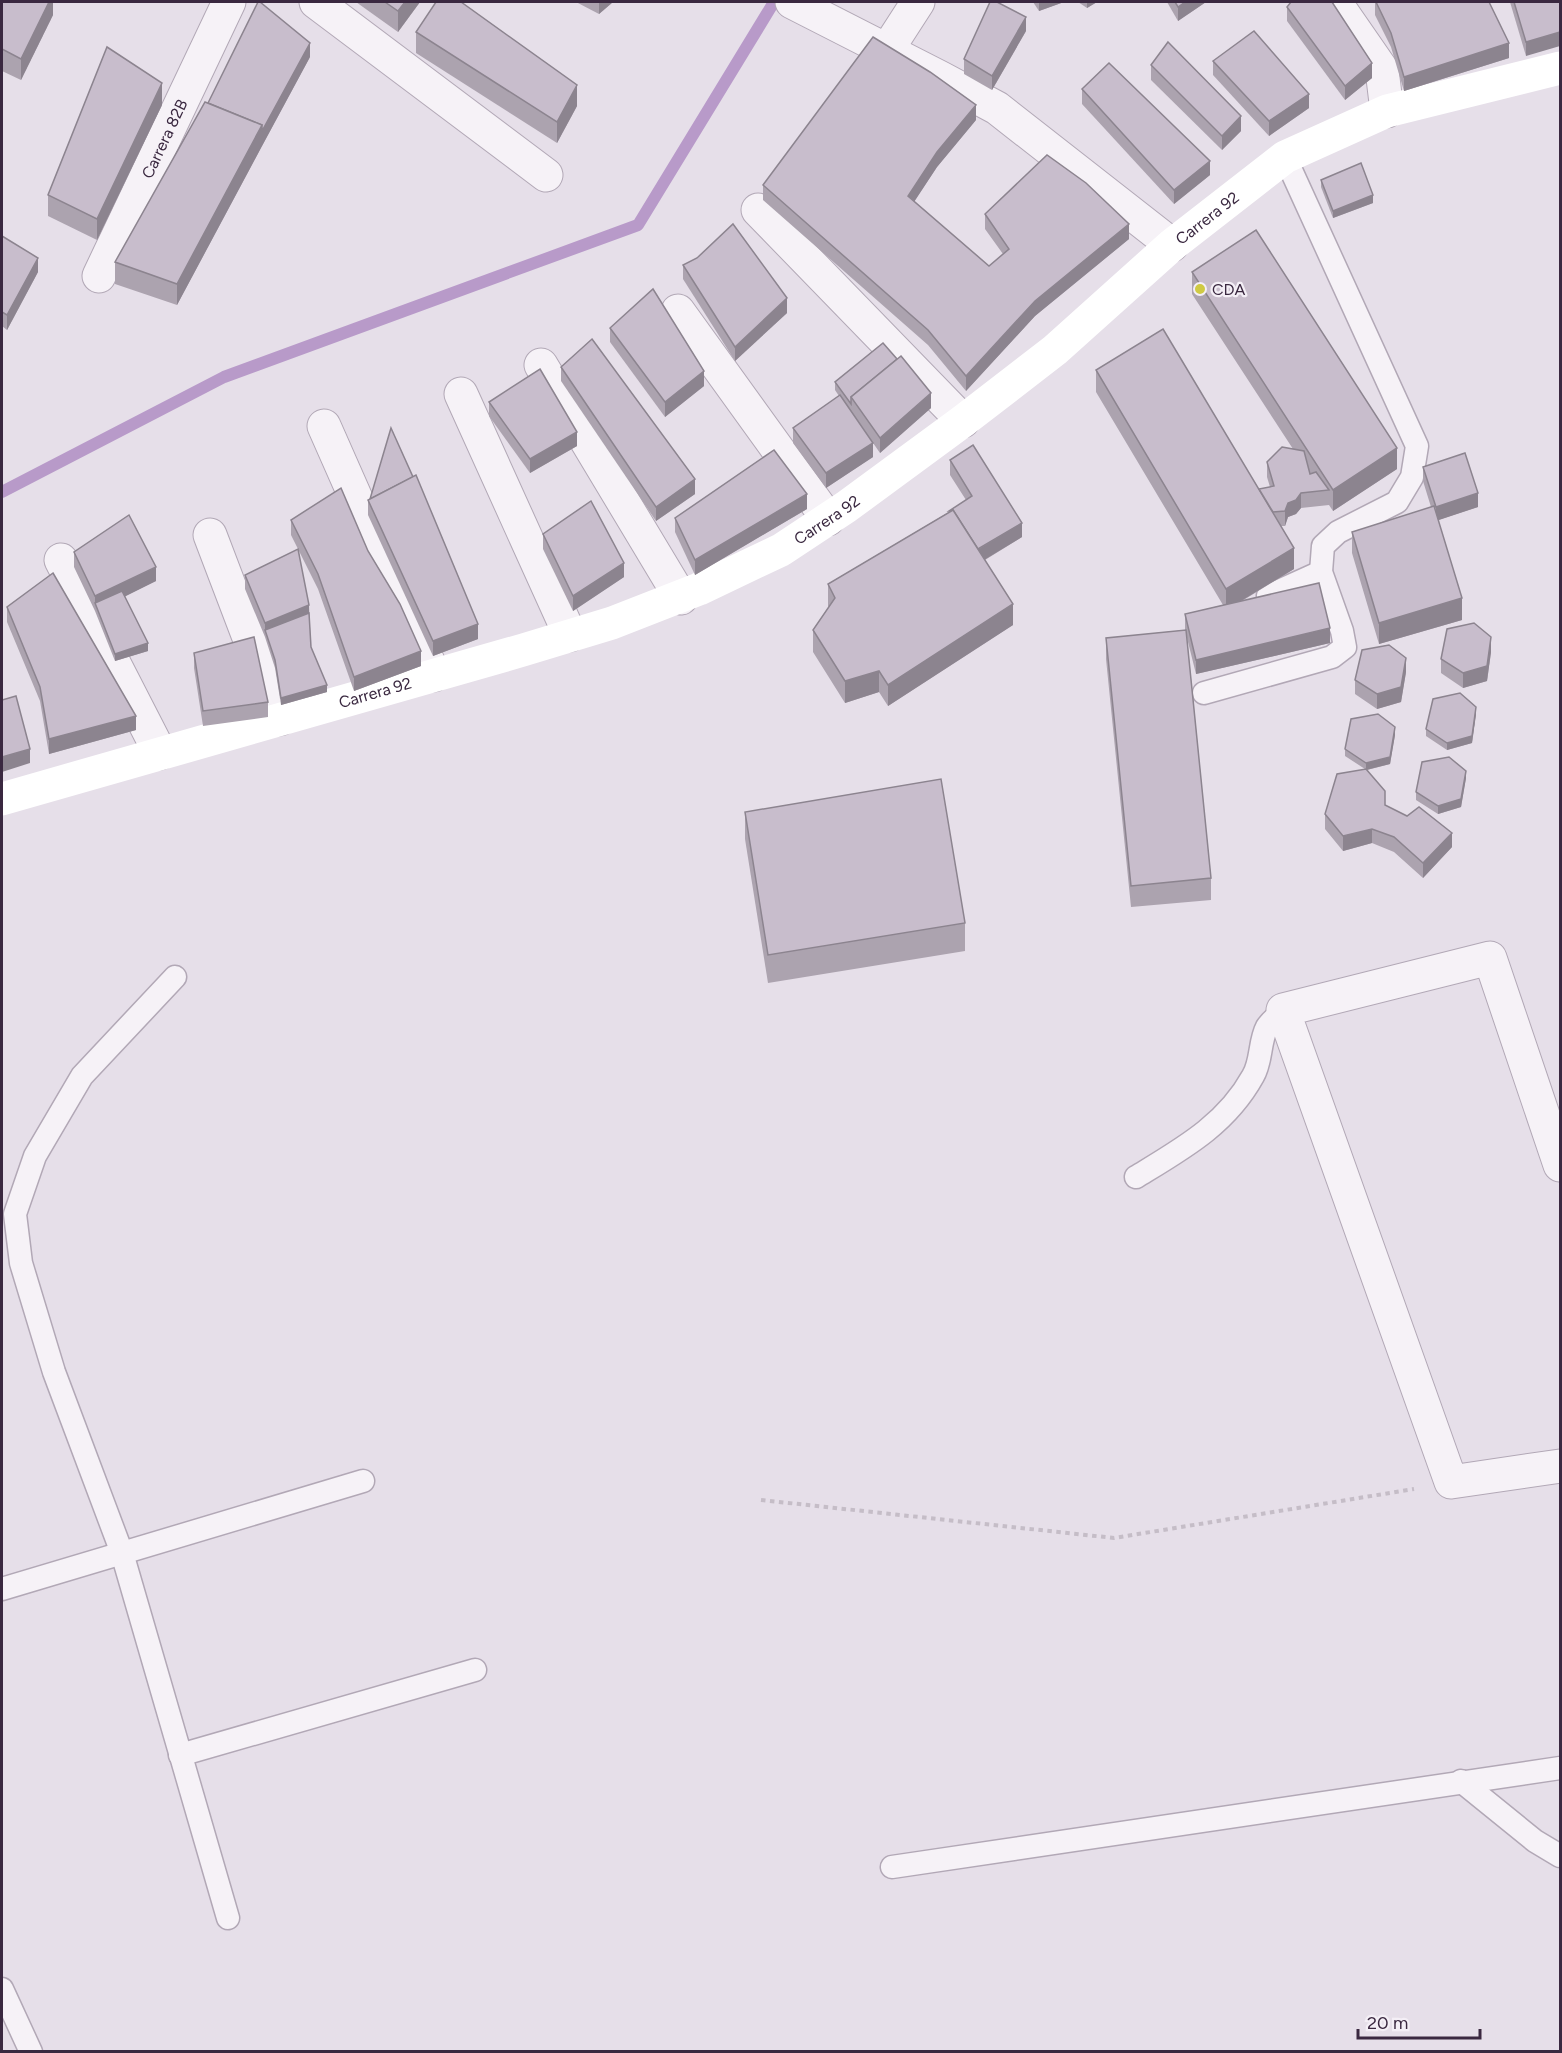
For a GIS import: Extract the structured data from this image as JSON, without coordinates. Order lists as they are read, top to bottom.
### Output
{
  "streets": {
    "street": ["Carrera 82B", "Carrera 92"]
  },
  "places": ["CDA"],
  "scale_bar": "20 m"
}
